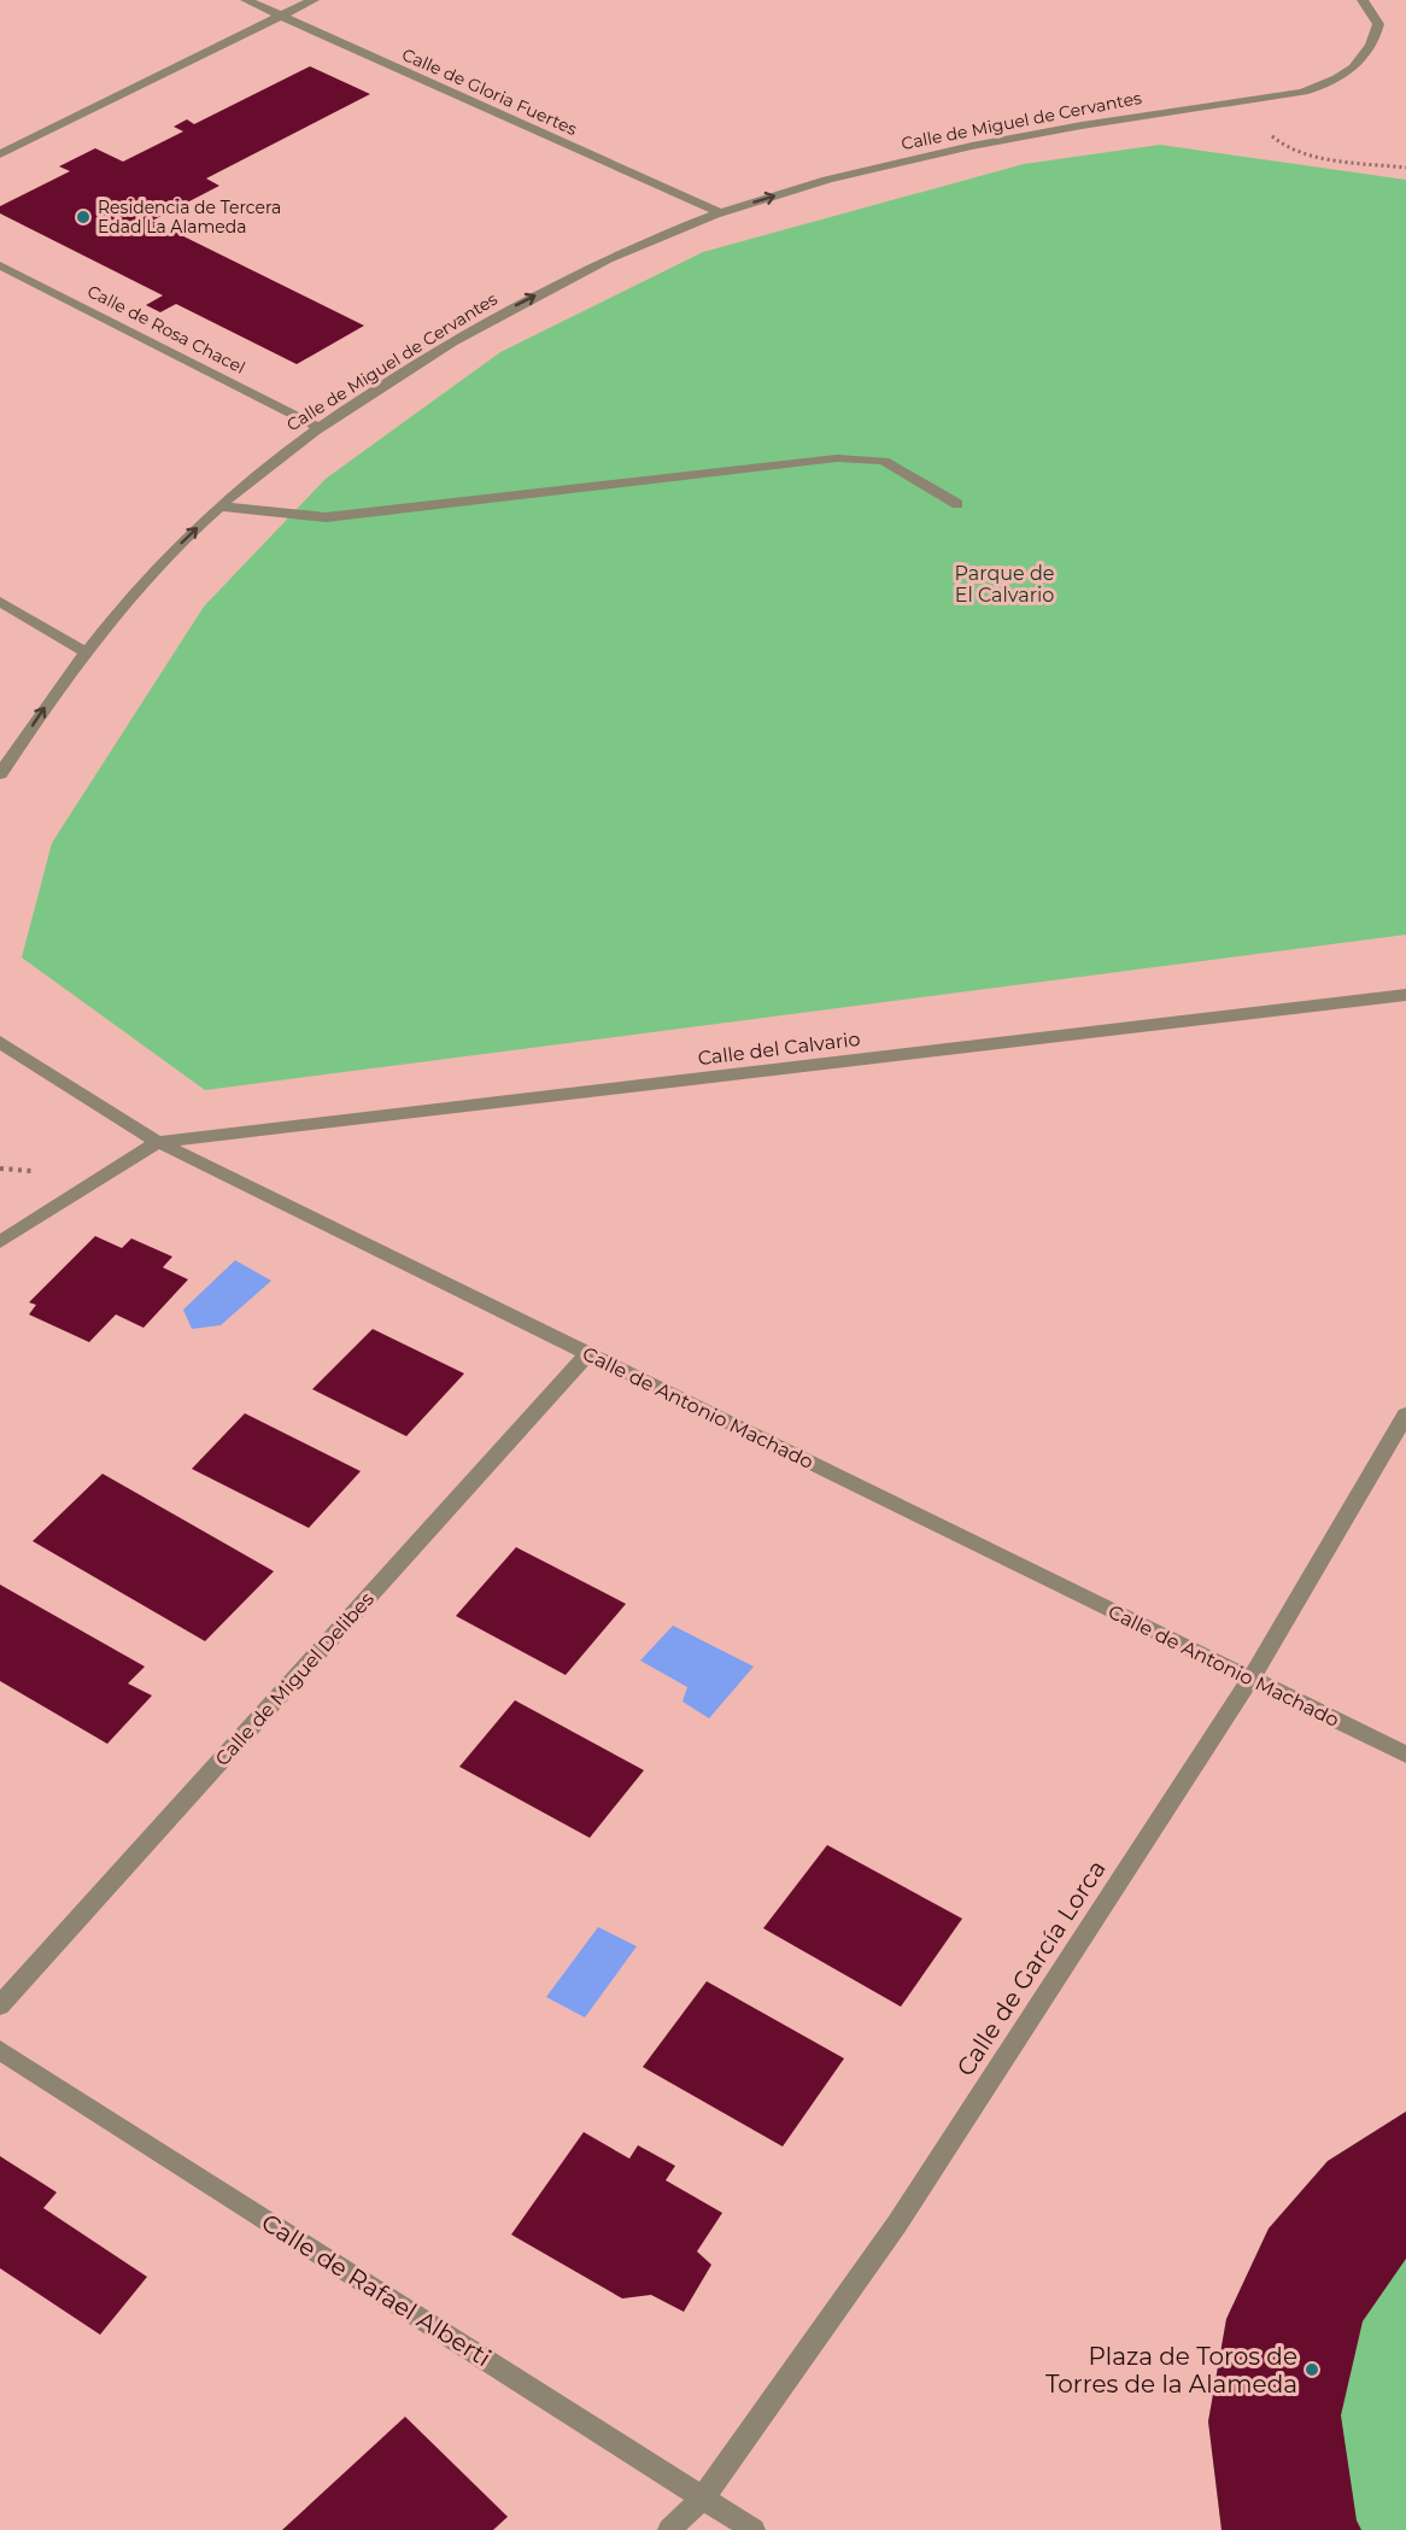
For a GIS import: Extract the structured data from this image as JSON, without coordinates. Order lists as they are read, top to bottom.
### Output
{
  "streets": {
    "street": [
      "Calle de Gloria Fuertes",
      "Calle de Miguel de Cervantes",
      "Calle de Rosa Chacel",
      "Calle del Calvario",
      "Calle de Antonio Machado",
      "Calle de Miguel Delibes",
      "Calle de García Lorca",
      "Calle de Rafael Alberti"
    ]
  },
  "crossings": [
    ["Calle de Gloria Fuertes", "Calle de Miguel de Cervantes"],
    ["Calle de Miguel de Cervantes", "Calle de Rosa Chacel"],
    ["Calle del Calvario", "Calle de Antonio Machado"],
    ["Calle de Antonio Machado", "Calle de Miguel Delibes"],
    ["Calle de Antonio Machado", "Calle de García Lorca"],
    ["Calle de García Lorca", "Calle de Rafael Alberti"]
  ],
  "one_way": ["Calle de Miguel de Cervantes"],
  "parks": ["Parque de El Calvario"],
  "places": ["Residencia de Tercera Edad La Alameda", "Plaza de Toros de Torres de la Alameda"]
}
